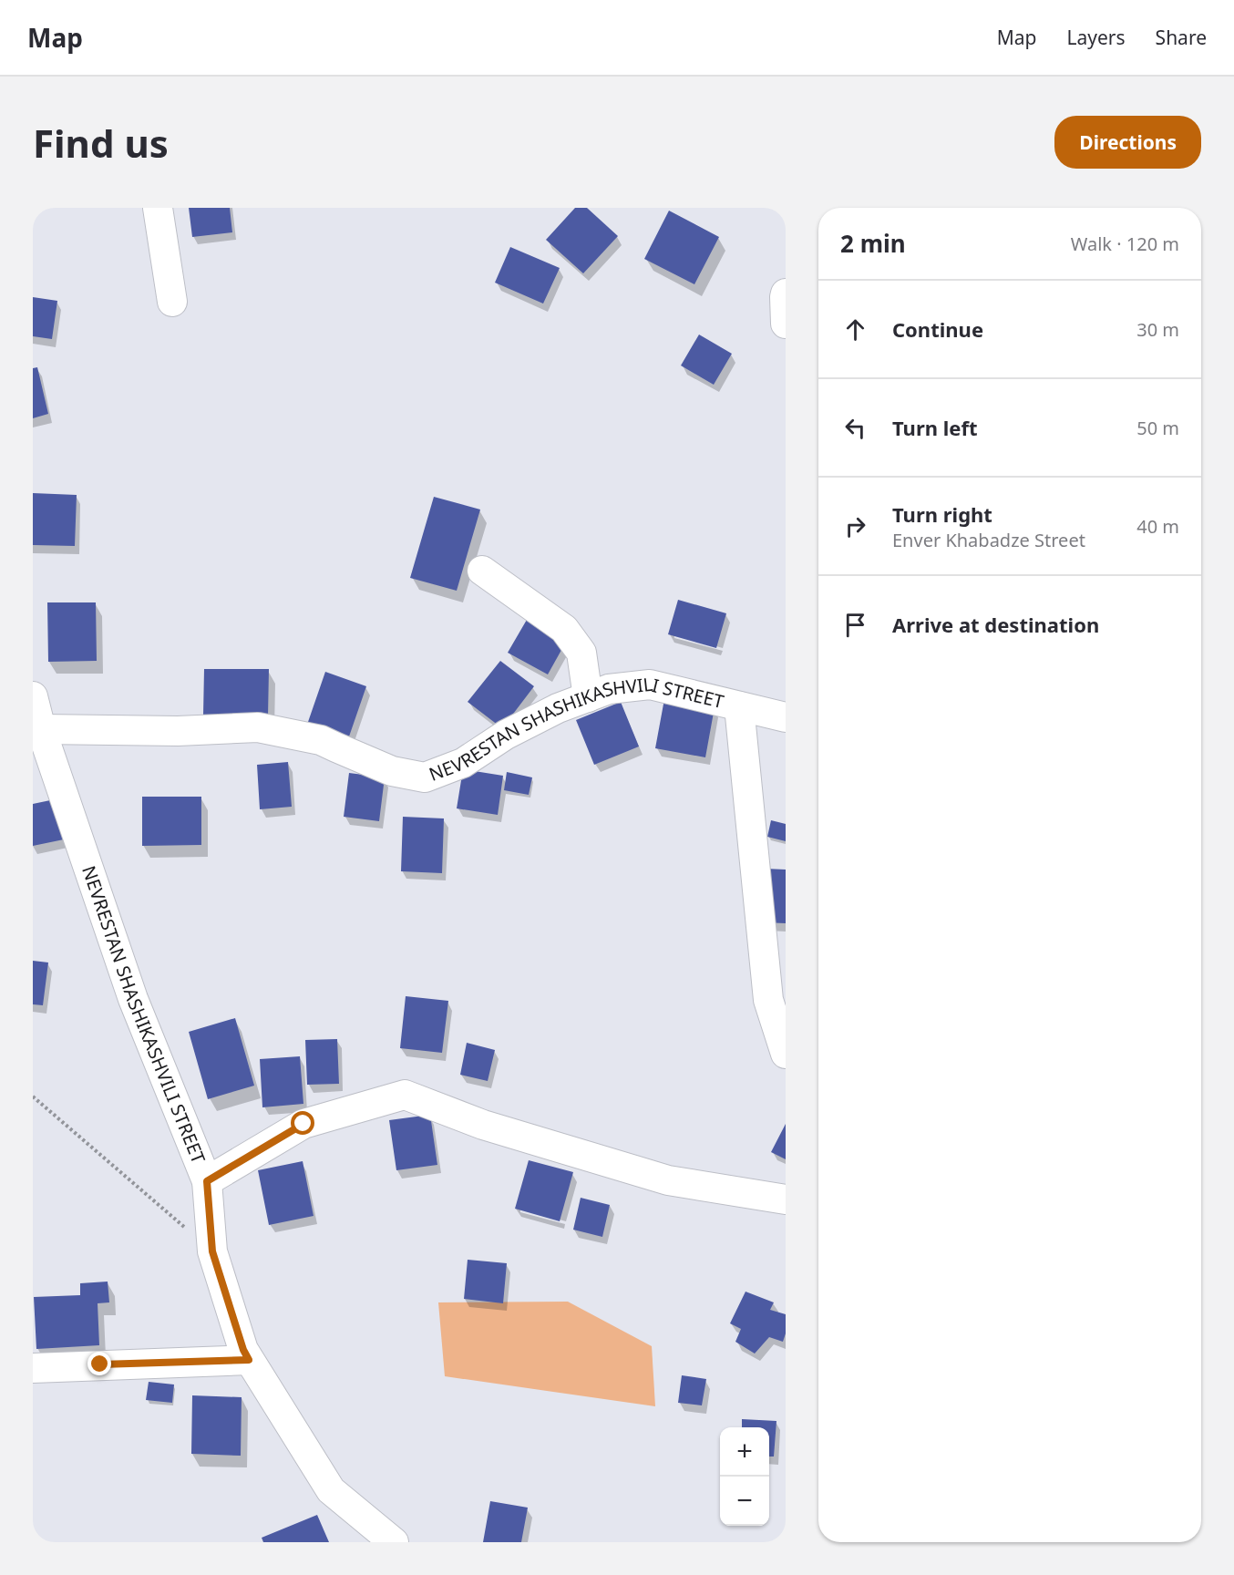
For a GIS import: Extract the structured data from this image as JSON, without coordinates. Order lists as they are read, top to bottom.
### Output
{
  "streets": {
    "street": ["NEVRESTAN SHASHIKASHVILI STREET"]
  },
  "page": {
    "header": "Map",
    "nav": ["Map", "Layers", "Share"],
    "buttons": "Directions",
    "title": "Find us",
    "heading": ["2 min", "Walk · 120 m"],
    "list": [
      ["Continue", "30 m"],
      ["Turn left", "50 m"],
      ["Turn right", "Enver Khabadze Street", "40 m"],
      "Arrive at destination"
    ],
    "map_buttons": ["+", "−"]
  }
}
